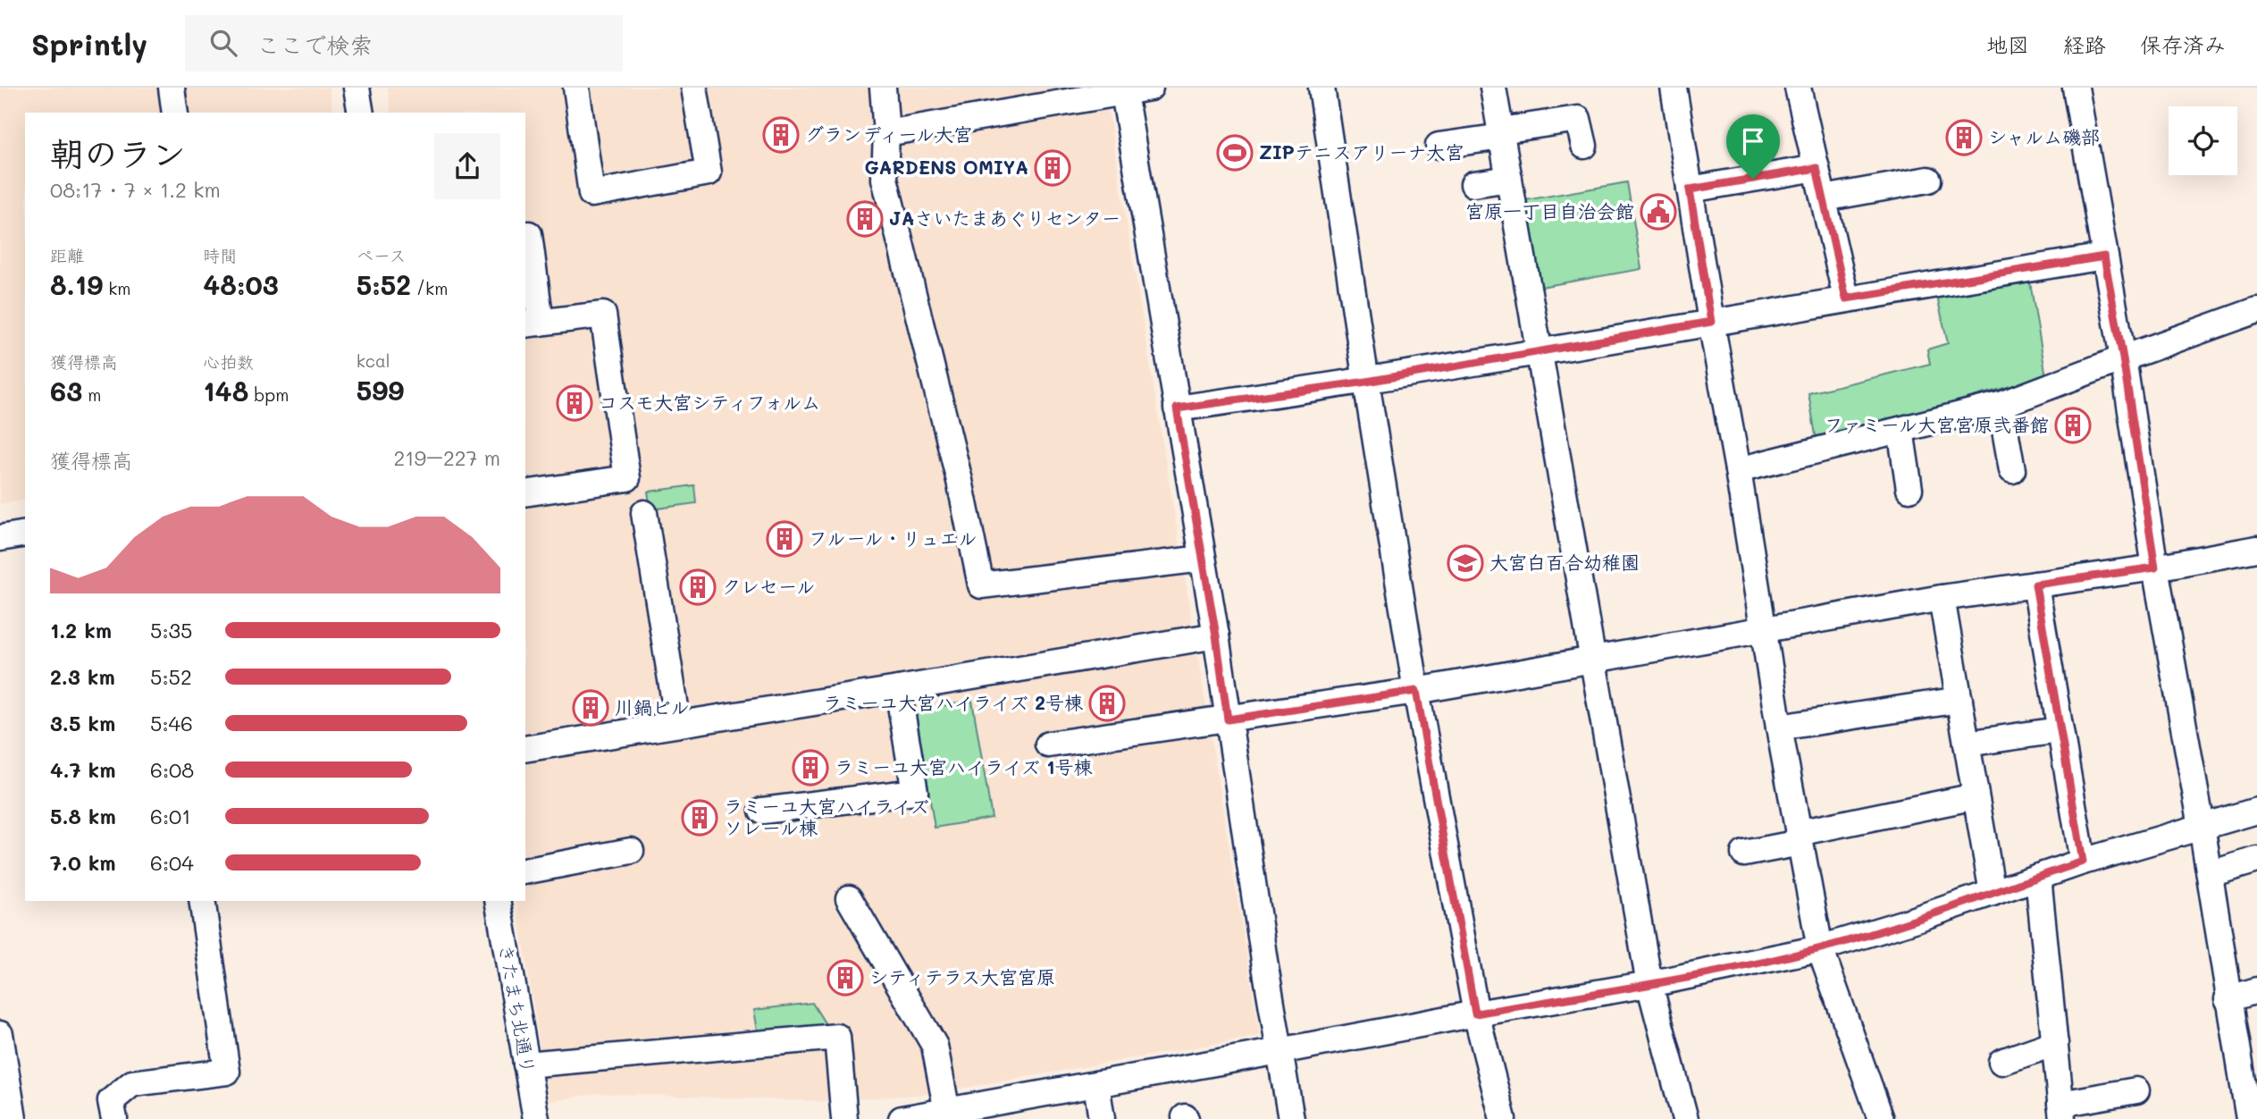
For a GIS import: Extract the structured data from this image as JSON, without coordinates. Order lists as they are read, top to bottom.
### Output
{
  "streets": {
    "street": ["きたまち北通り"]
  },
  "places": {
    "building": [
      "グランディール大宮",
      "シャルム磯部",
      "GARDENS OMIYA",
      "JAさいたまあぐりセンター",
      "コスモ大宮シティフォルム",
      "ファミール大宮宮原弐番館",
      "フルール・リュエル",
      "クレセール",
      "ラミーユ大宮ハイライズ 2号棟",
      "川鍋ビル",
      "ラミーユ大宮ハイライズ 1号棟",
      "ラミーユ大宮ハイライズ ソレール棟",
      "シティテラス大宮宮原"
    ],
    "sports": ["ZIPテニスアリーナ大宮"],
    "public building": ["宮原一丁目自治会館"],
    "school or university": ["大宮白百合幼稚園"]
  },
  "page": {
    "header": "Sprintly",
    "search": "ここで検索",
    "nav": ["地図", "経路", "保存済み"],
    "heading": ["朝のラン", "08:17 · 7 × 1.2 km"],
    "stats": [
      ["距離", "8.19 km"],
      ["時間", "48:03"],
      ["ペース", "5:52 /km"],
      ["獲得標高", "63 m"],
      ["心拍数", "148 bpm"],
      ["kcal", "599"]
    ],
    "chart": ["獲得標高", "219–227 m"],
    "list": [
      {
        "name": "1.2 km",
        "note": "5:35"
      },
      {
        "name": "2.3 km",
        "note": "5:52"
      },
      {
        "name": "3.5 km",
        "note": "5:46"
      },
      {
        "name": "4.7 km",
        "note": "6:08"
      },
      {
        "name": "5.8 km",
        "note": "6:01"
      },
      {
        "name": "7.0 km",
        "note": "6:04"
      }
    ]
  }
}
